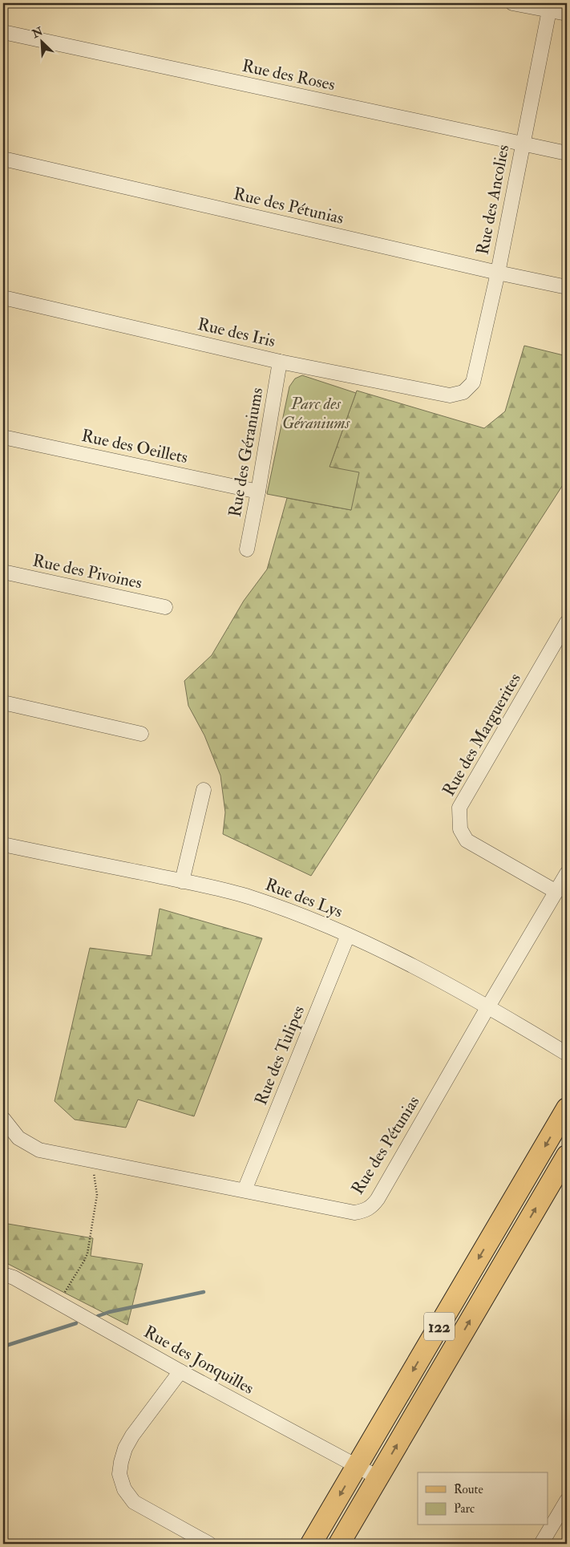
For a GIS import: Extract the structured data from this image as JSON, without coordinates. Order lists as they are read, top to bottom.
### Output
{
  "streets": {
    "main road": ["122"],
    "street": [
      "Rue des Roses",
      "Rue des Ancolies",
      "Rue des Pétunias",
      "Rue des Iris",
      "Rue des Oeillets",
      "Rue des Géraniums",
      "Rue des Pivoines",
      "Rue des Marguerites",
      "Rue des Lys",
      "Rue des Tulipes",
      "Rue des Jonquilles"
    ]
  },
  "crossings": [
    ["Rue des Roses", "Rue des Ancolies"],
    ["Rue des Ancolies", "Rue des Pétunias"],
    ["Rue des Ancolies", "Rue des Iris"],
    ["Rue des Pétunias", "Rue des Marguerites"],
    ["Rue des Pétunias", "Rue des Lys"],
    ["Rue des Pétunias", "Rue des Tulipes"],
    ["Rue des Iris", "Rue des Géraniums"],
    ["Rue des Oeillets", "Rue des Géraniums"],
    ["Rue des Lys", "Rue des Tulipes"],
    ["122", "Rue des Jonquilles"]
  ],
  "parks": ["Parc des Géraniums"],
  "legend": ["Route", "Parc"],
  "north": "top left"
}
